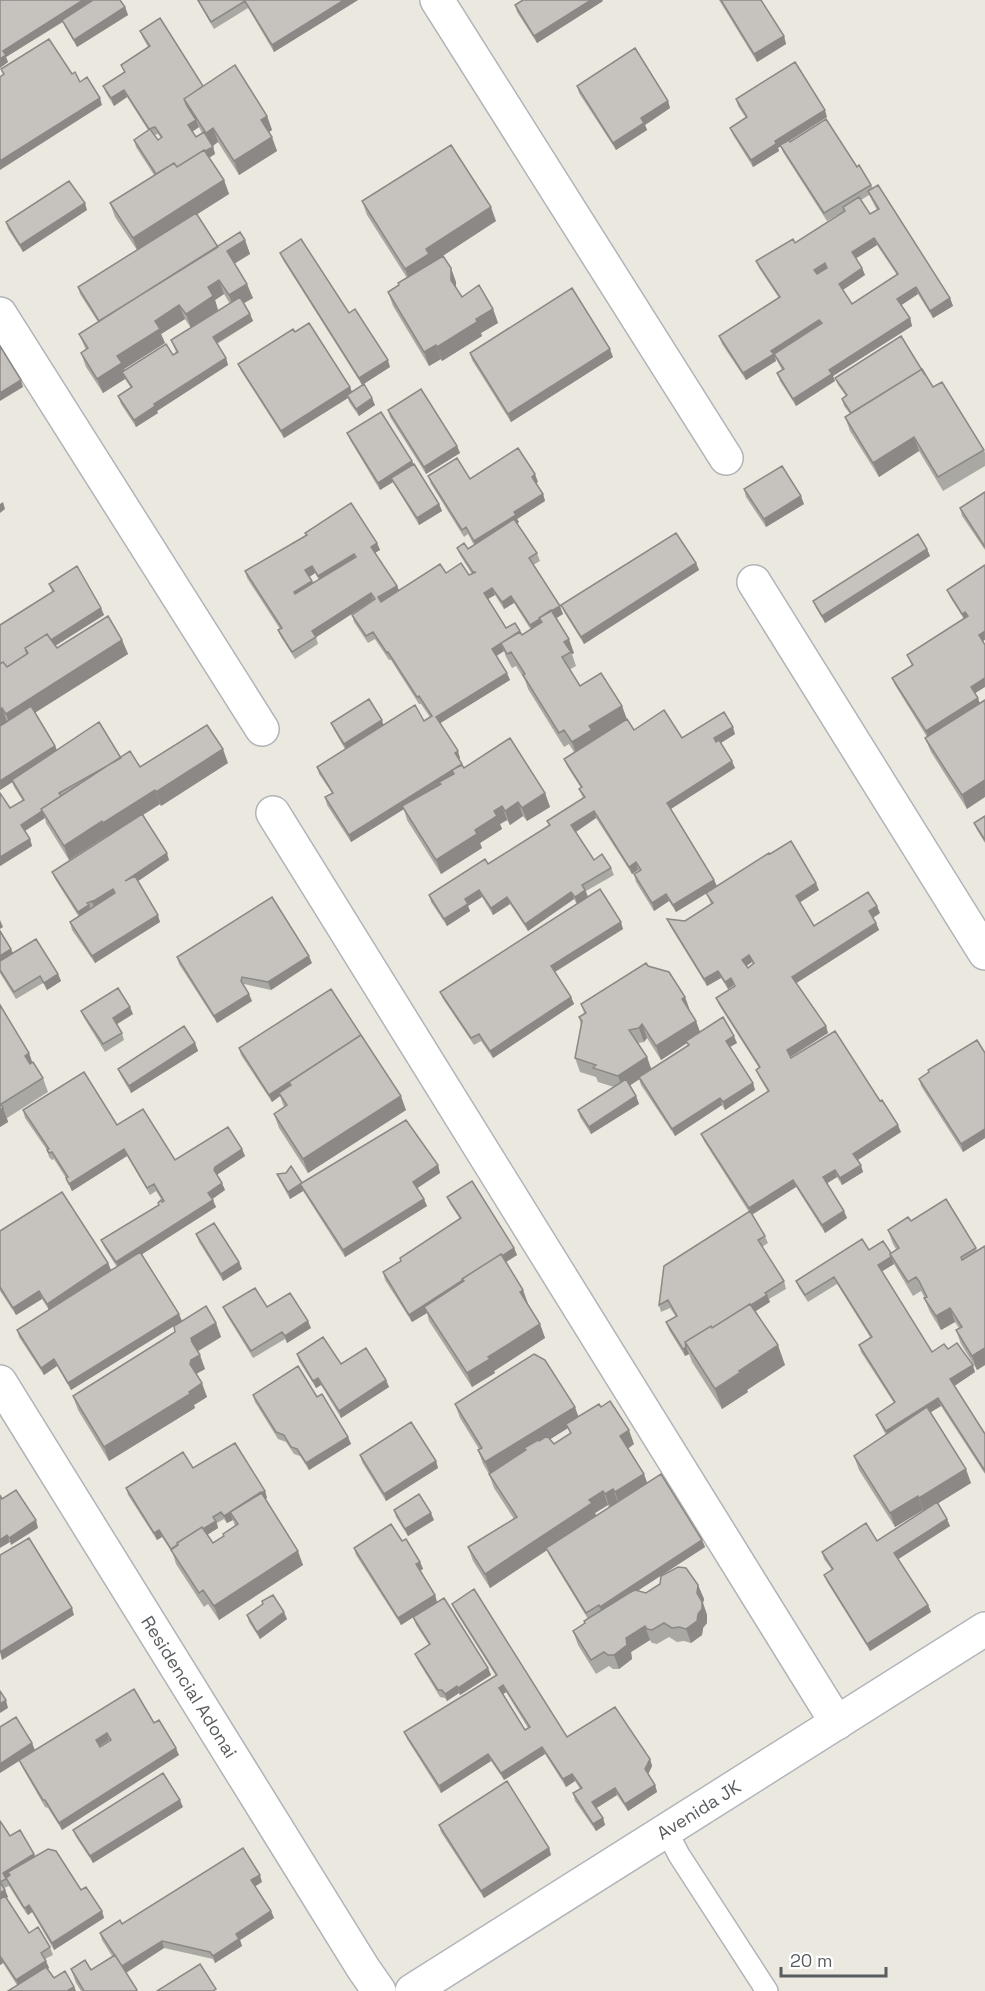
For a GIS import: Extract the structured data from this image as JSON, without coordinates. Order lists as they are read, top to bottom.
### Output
{
  "streets": {
    "street": ["Residencial Adonai", "Avenida JK"]
  },
  "scale_bar": "20 m"
}
